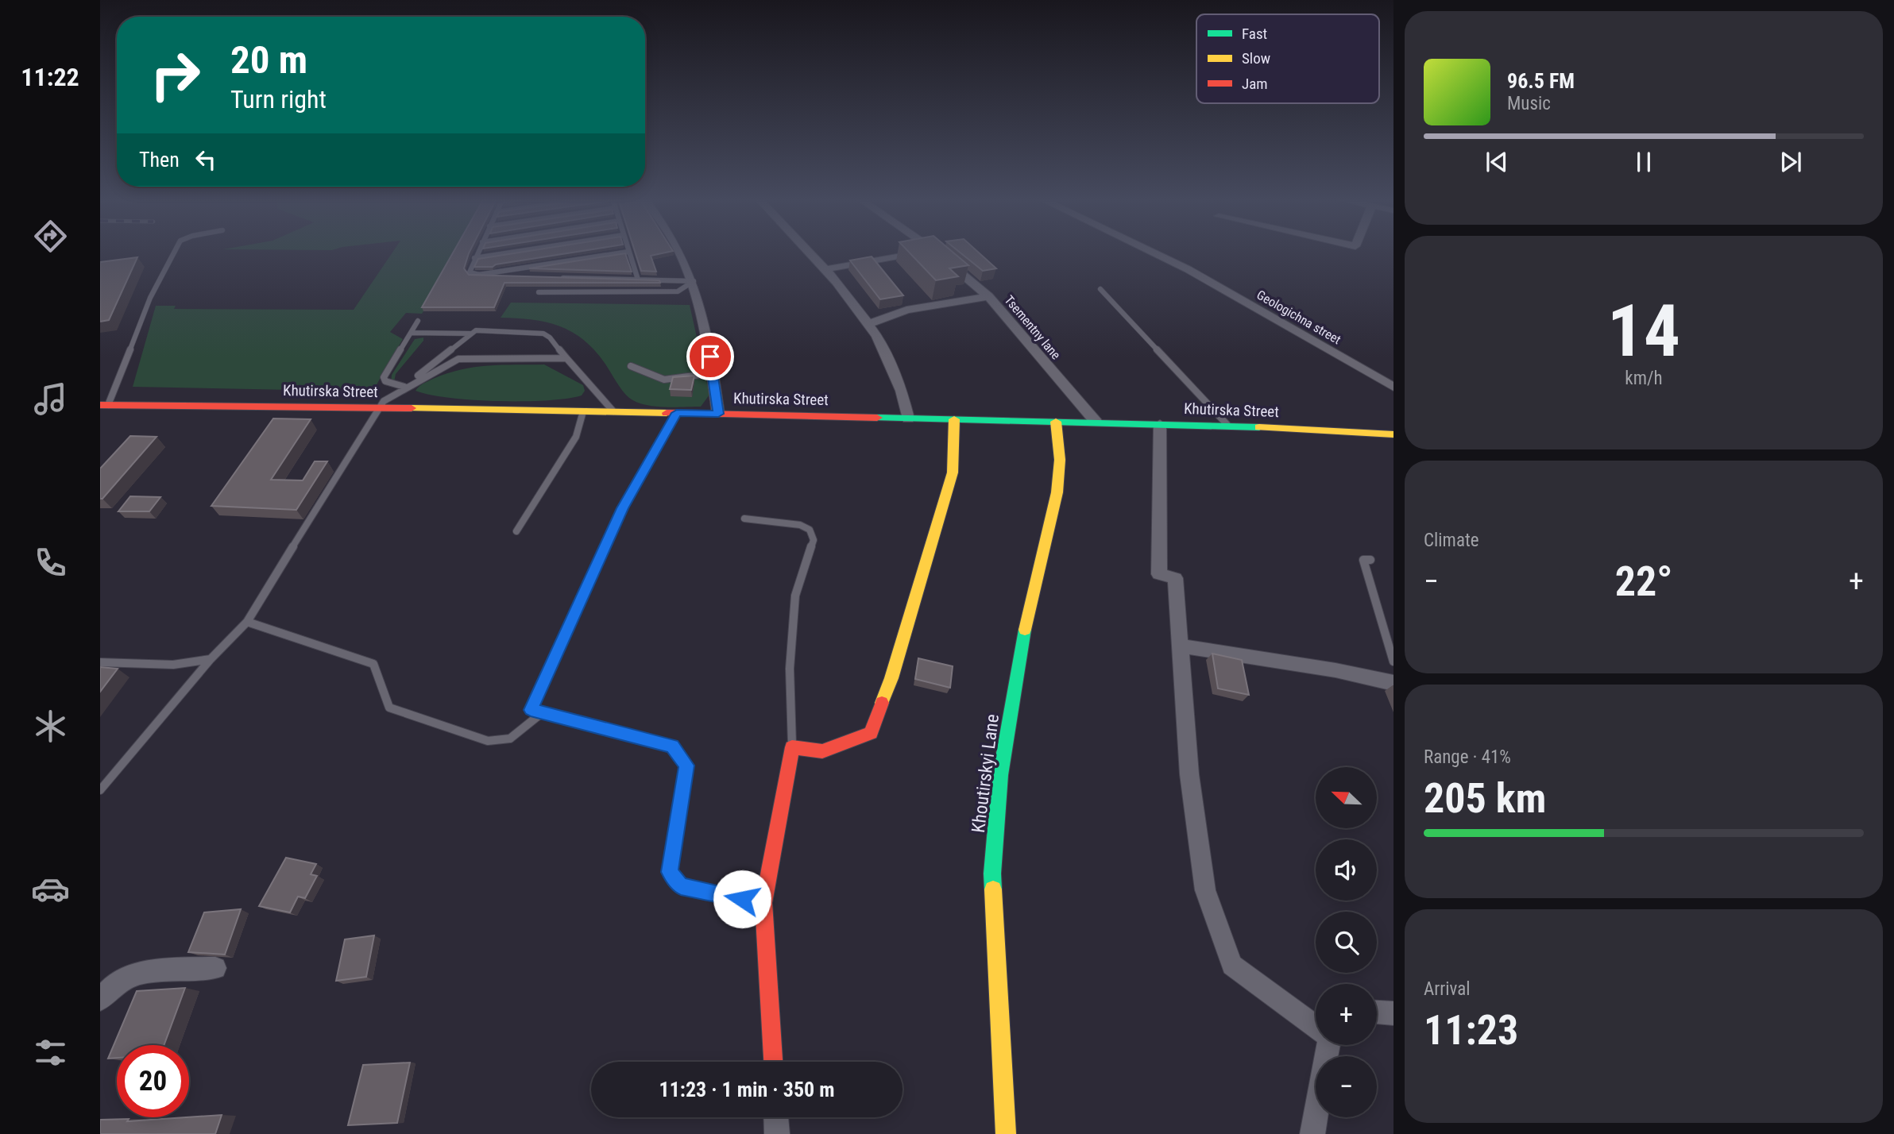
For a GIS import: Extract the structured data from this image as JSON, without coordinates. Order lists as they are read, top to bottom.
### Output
{
  "streets": {
    "main road": ["Khutirska Street", "Khoutirskyi Lane"],
    "street": ["Geologichna street", "Tsementny lane"]
  },
  "crossings": [
    ["Tsementny lane", "Khutirska Street"],
    ["Khutirska Street", "Khoutirskyi Lane"]
  ],
  "legend": ["Fast", "Slow", "Jam"],
  "north": "top left",
  "page": {
    "tabs": "11:22",
    "turn": ["20 m", "Turn right"],
    "song": ["96.5 FM", "Music"],
    "then": "Then",
    "tile": [
      ["14", "km/h"],
      "Climate",
      ["Range · 41%", "205 km"],
      ["Arrival", "11:23"]
    ],
    "heat": ["−", "22°", "+"],
    "map_buttons": ["+", "−"],
    "limit": "20",
    "trip": "11:23 · 1 min · 350 m"
  }
}
